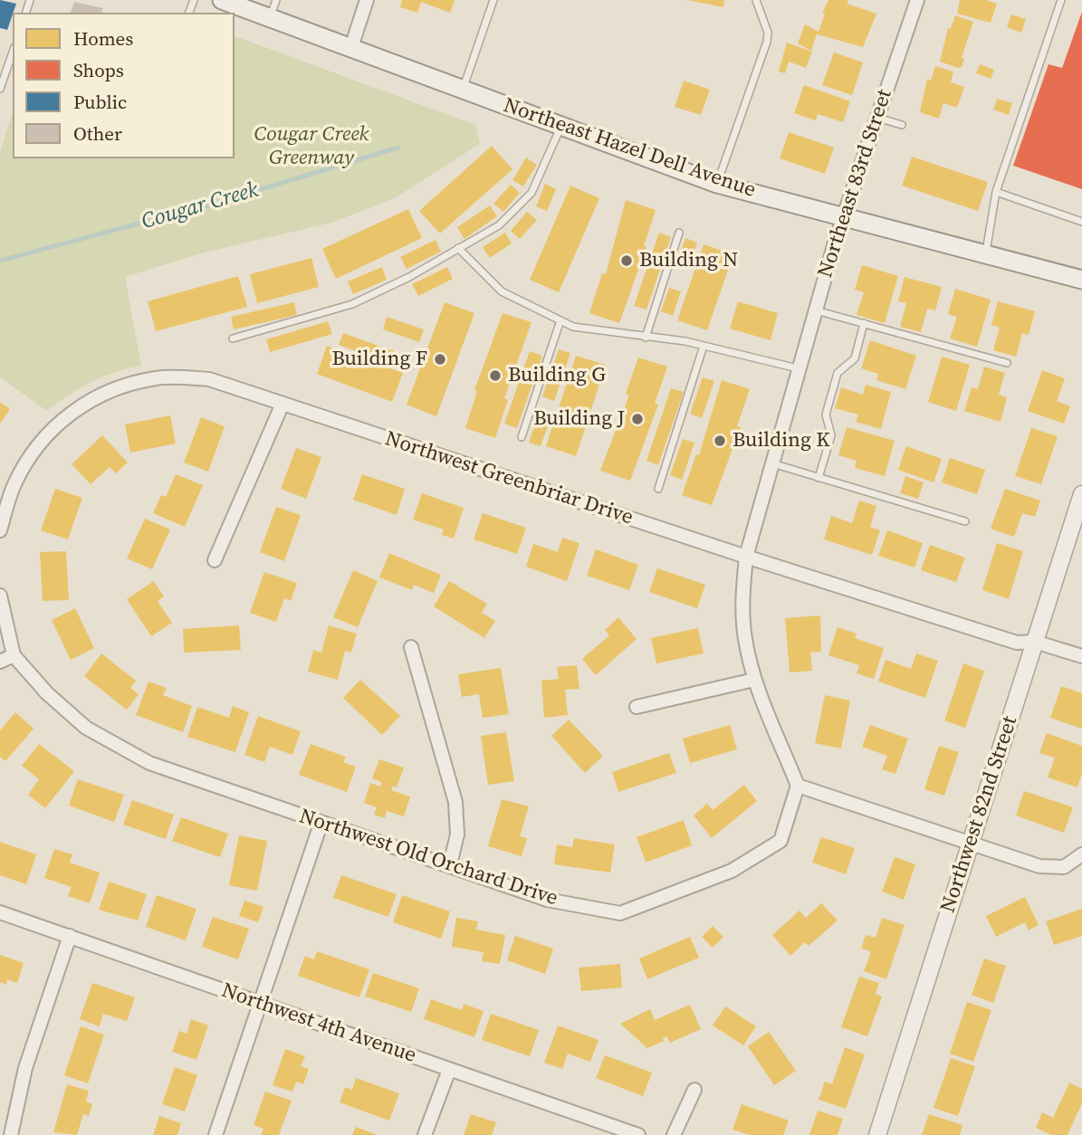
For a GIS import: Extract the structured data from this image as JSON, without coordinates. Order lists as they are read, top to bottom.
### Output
{
  "streets": {
    "main road": ["Northeast Hazel Dell Avenue"],
    "street": [
      "Northeast 83rd Street",
      "Northwest Greenbriar Drive",
      "Northwest 82nd Street",
      "Northwest Old Orchard Drive",
      "Northwest 4th Avenue"
    ]
  },
  "crossings": [
    ["Northeast Hazel Dell Avenue", "Northeast 83rd Street"],
    ["Northeast 83rd Street", "Northwest Greenbriar Drive"],
    ["Northeast 83rd Street", "Northwest Old Orchard Drive"],
    ["Northwest Greenbriar Drive", "Northwest 82nd Street"]
  ],
  "water": ["Cougar Creek"],
  "parks": ["Cougar Creek Greenway"],
  "places": [
    "Building N",
    "Building F",
    "Building G",
    "Building J",
    "Building K"
  ],
  "legend": [
    "Homes",
    "Shops",
    "Public",
    "Other"
  ]
}
